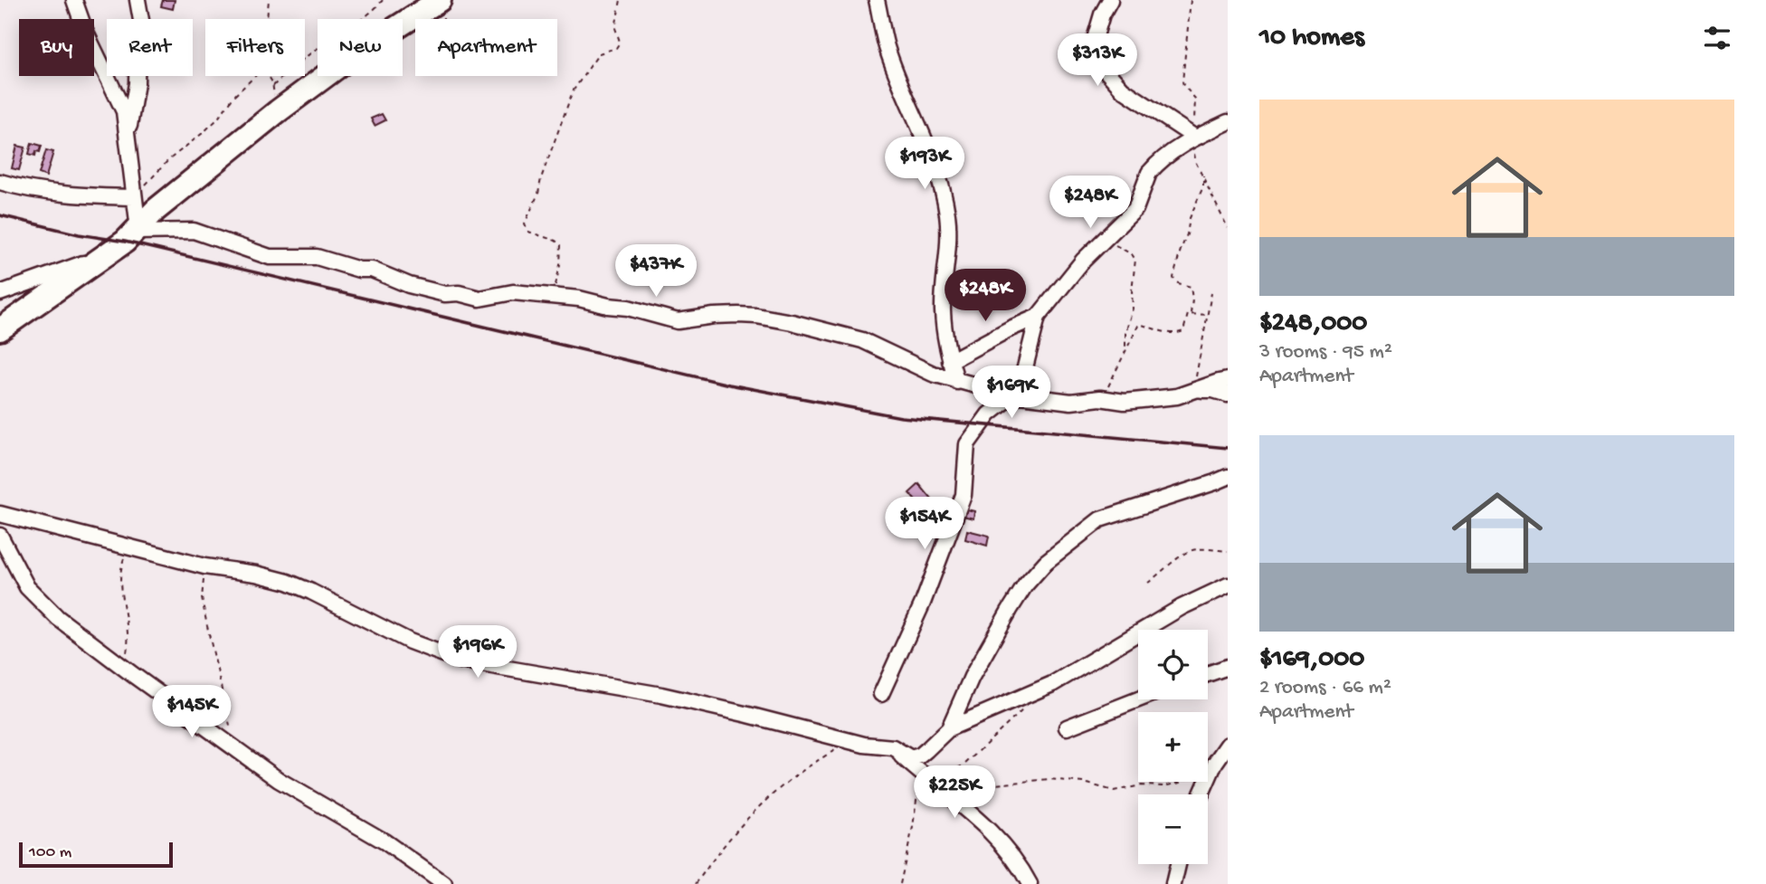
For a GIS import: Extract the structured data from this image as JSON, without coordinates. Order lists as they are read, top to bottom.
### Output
{
  "scale_bar": "100 m",
  "page": {
    "heading": "10 homes",
    "chip": [
      "Buy",
      "Rent",
      "Filters",
      "New",
      "Apartment"
    ],
    "price": [
      "$313K",
      "$193K",
      "$248K",
      "$437K",
      "$248K",
      "$169K",
      "$154K",
      "$196K",
      "$145K",
      "$225K"
    ],
    "list": [
      {
        "name": "$248,000",
        "note": "3 rooms · 95 m² · Apartment"
      },
      {
        "name": "$169,000",
        "note": "2 rooms · 66 m² · Apartment"
      }
    ],
    "map_buttons": ["+", "−"],
    "scale": "100 m"
  }
}
